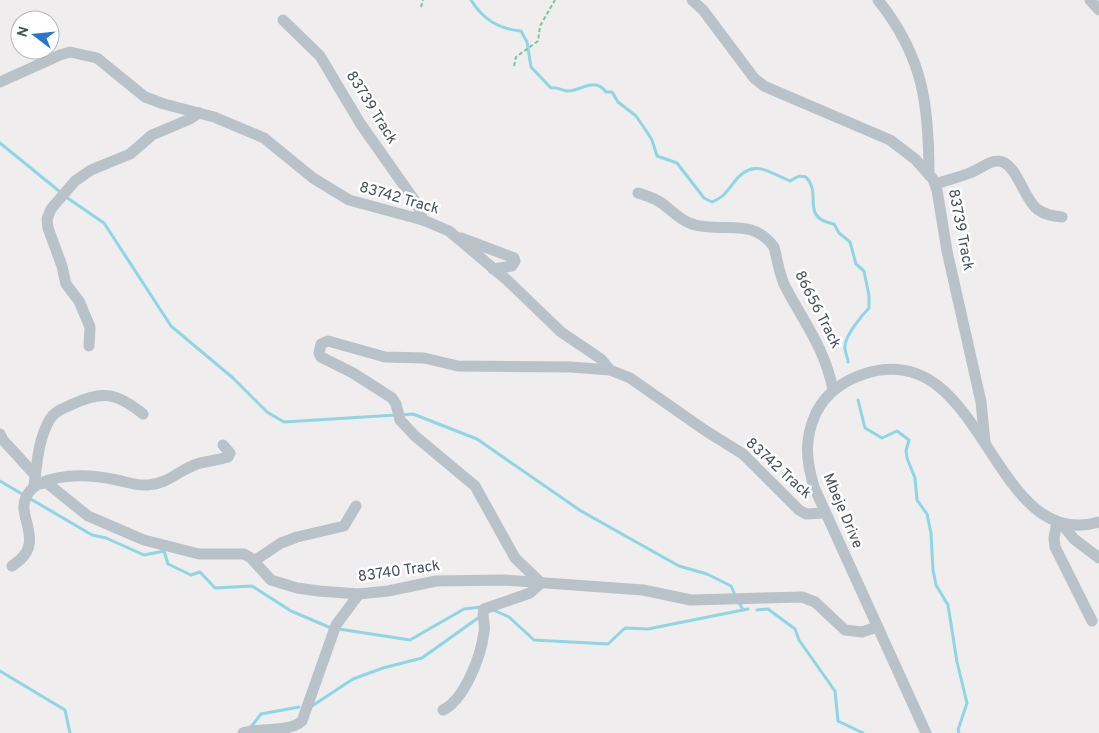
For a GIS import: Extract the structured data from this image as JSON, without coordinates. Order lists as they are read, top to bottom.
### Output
{
  "streets": {
    "street": [
      "83739 Track",
      "83742 Track",
      "86656 Track",
      "Mbeje Drive",
      "83740 Track"
    ]
  },
  "crossings": [
    ["83739 Track", "83742 Track"],
    ["83739 Track", "Mbeje Drive"],
    ["83742 Track", "Mbeje Drive"],
    ["86656 Track", "Mbeje Drive"],
    ["Mbeje Drive", "83740 Track"]
  ],
  "north": "left"
}
